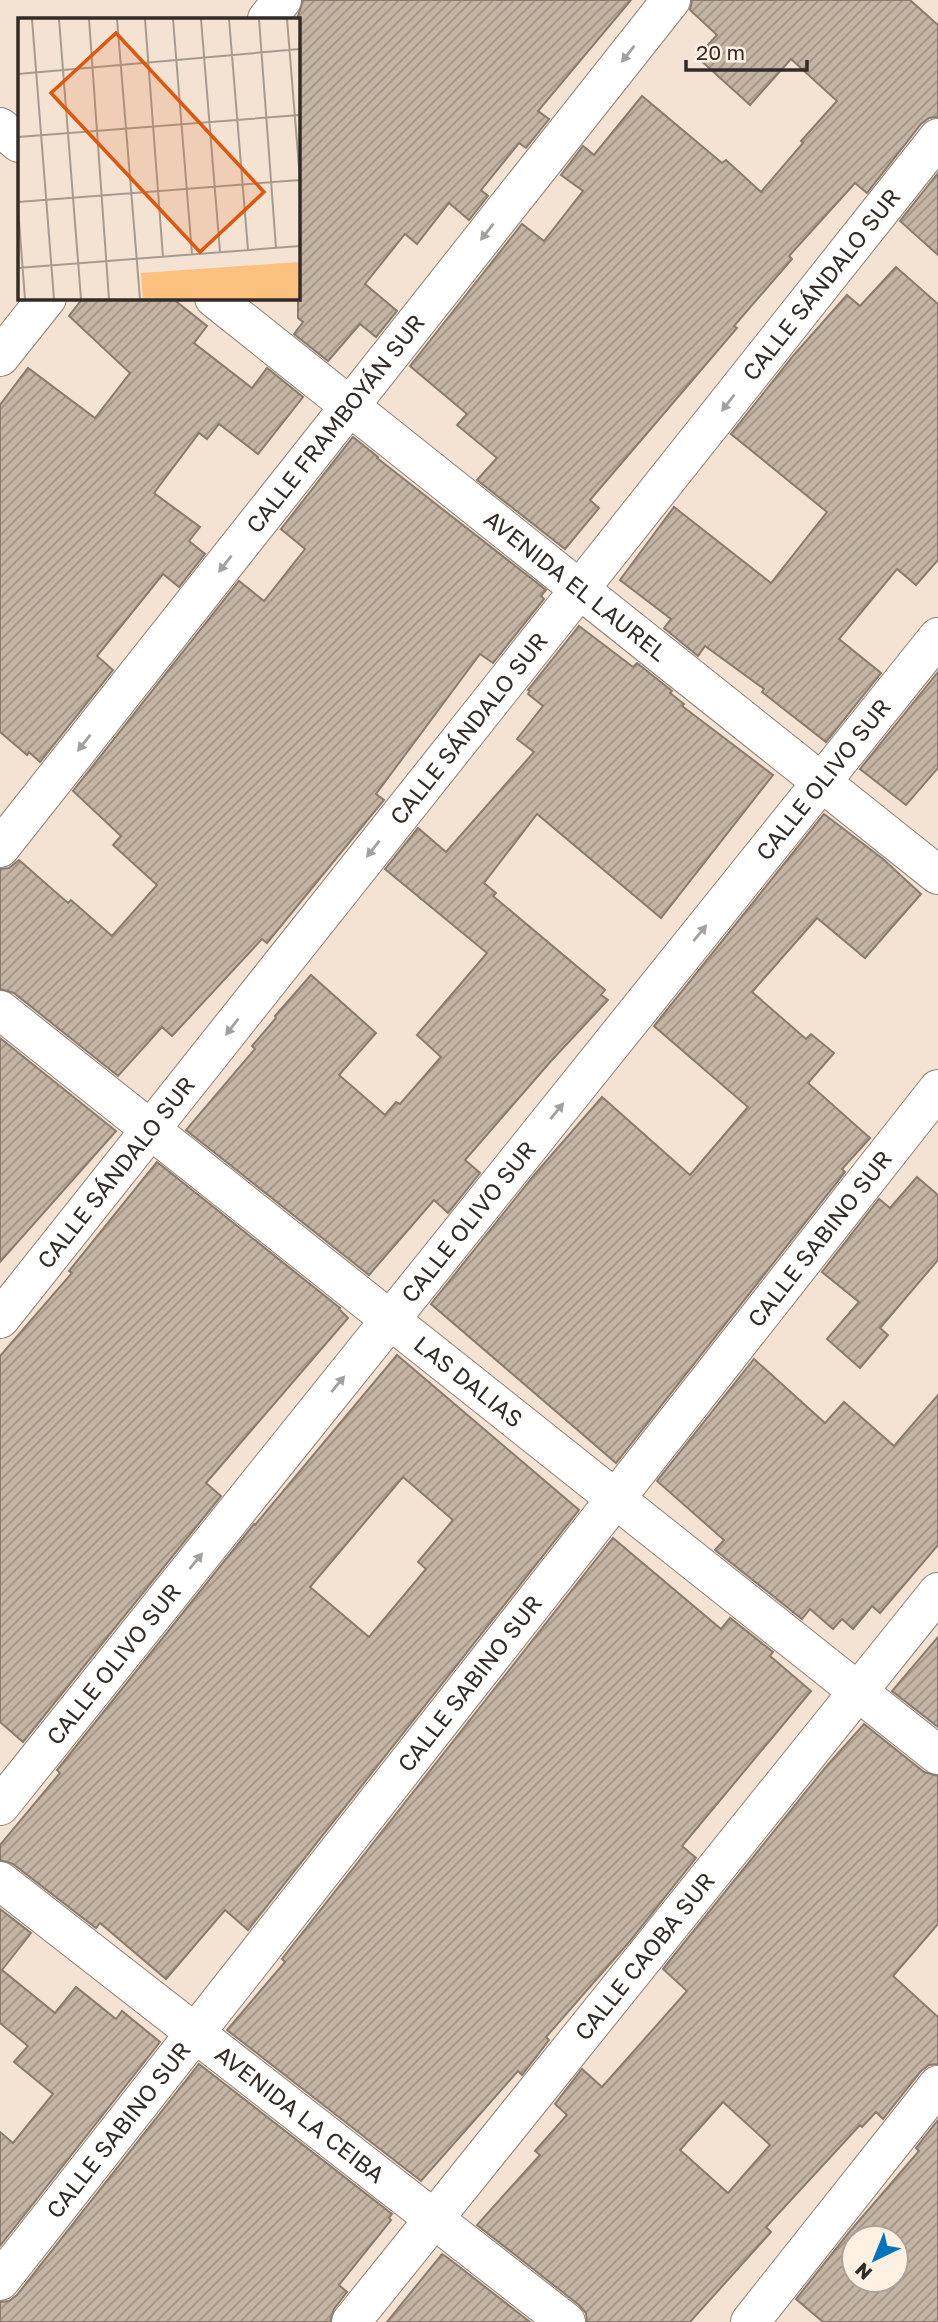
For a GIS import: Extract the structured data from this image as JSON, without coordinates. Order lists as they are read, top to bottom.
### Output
{
  "streets": {
    "street": [
      "CALLE SÁNDALO SUR",
      "CALLE FRAMBOYÁN SUR",
      "AVENIDA EL LAUREL",
      "CALLE OLIVO SUR",
      "CALLE SABINO SUR",
      "LAS DALIAS",
      "CALLE CAOBA SUR",
      "AVENIDA LA CEIBA"
    ]
  },
  "crossings": [
    ["CALLE SÁNDALO SUR", "AVENIDA EL LAUREL"],
    ["CALLE SÁNDALO SUR", "LAS DALIAS"],
    ["CALLE FRAMBOYÁN SUR", "AVENIDA EL LAUREL"],
    ["AVENIDA EL LAUREL", "CALLE OLIVO SUR"],
    ["CALLE OLIVO SUR", "LAS DALIAS"],
    ["CALLE SABINO SUR", "LAS DALIAS"],
    ["CALLE SABINO SUR", "AVENIDA LA CEIBA"],
    ["LAS DALIAS", "CALLE CAOBA SUR"],
    ["CALLE CAOBA SUR", "AVENIDA LA CEIBA"]
  ],
  "one_way": ["CALLE SÁNDALO SUR", "CALLE FRAMBOYÁN SUR", "CALLE OLIVO SUR"],
  "scale_bar": "20 m",
  "north": "bottom left"
}
